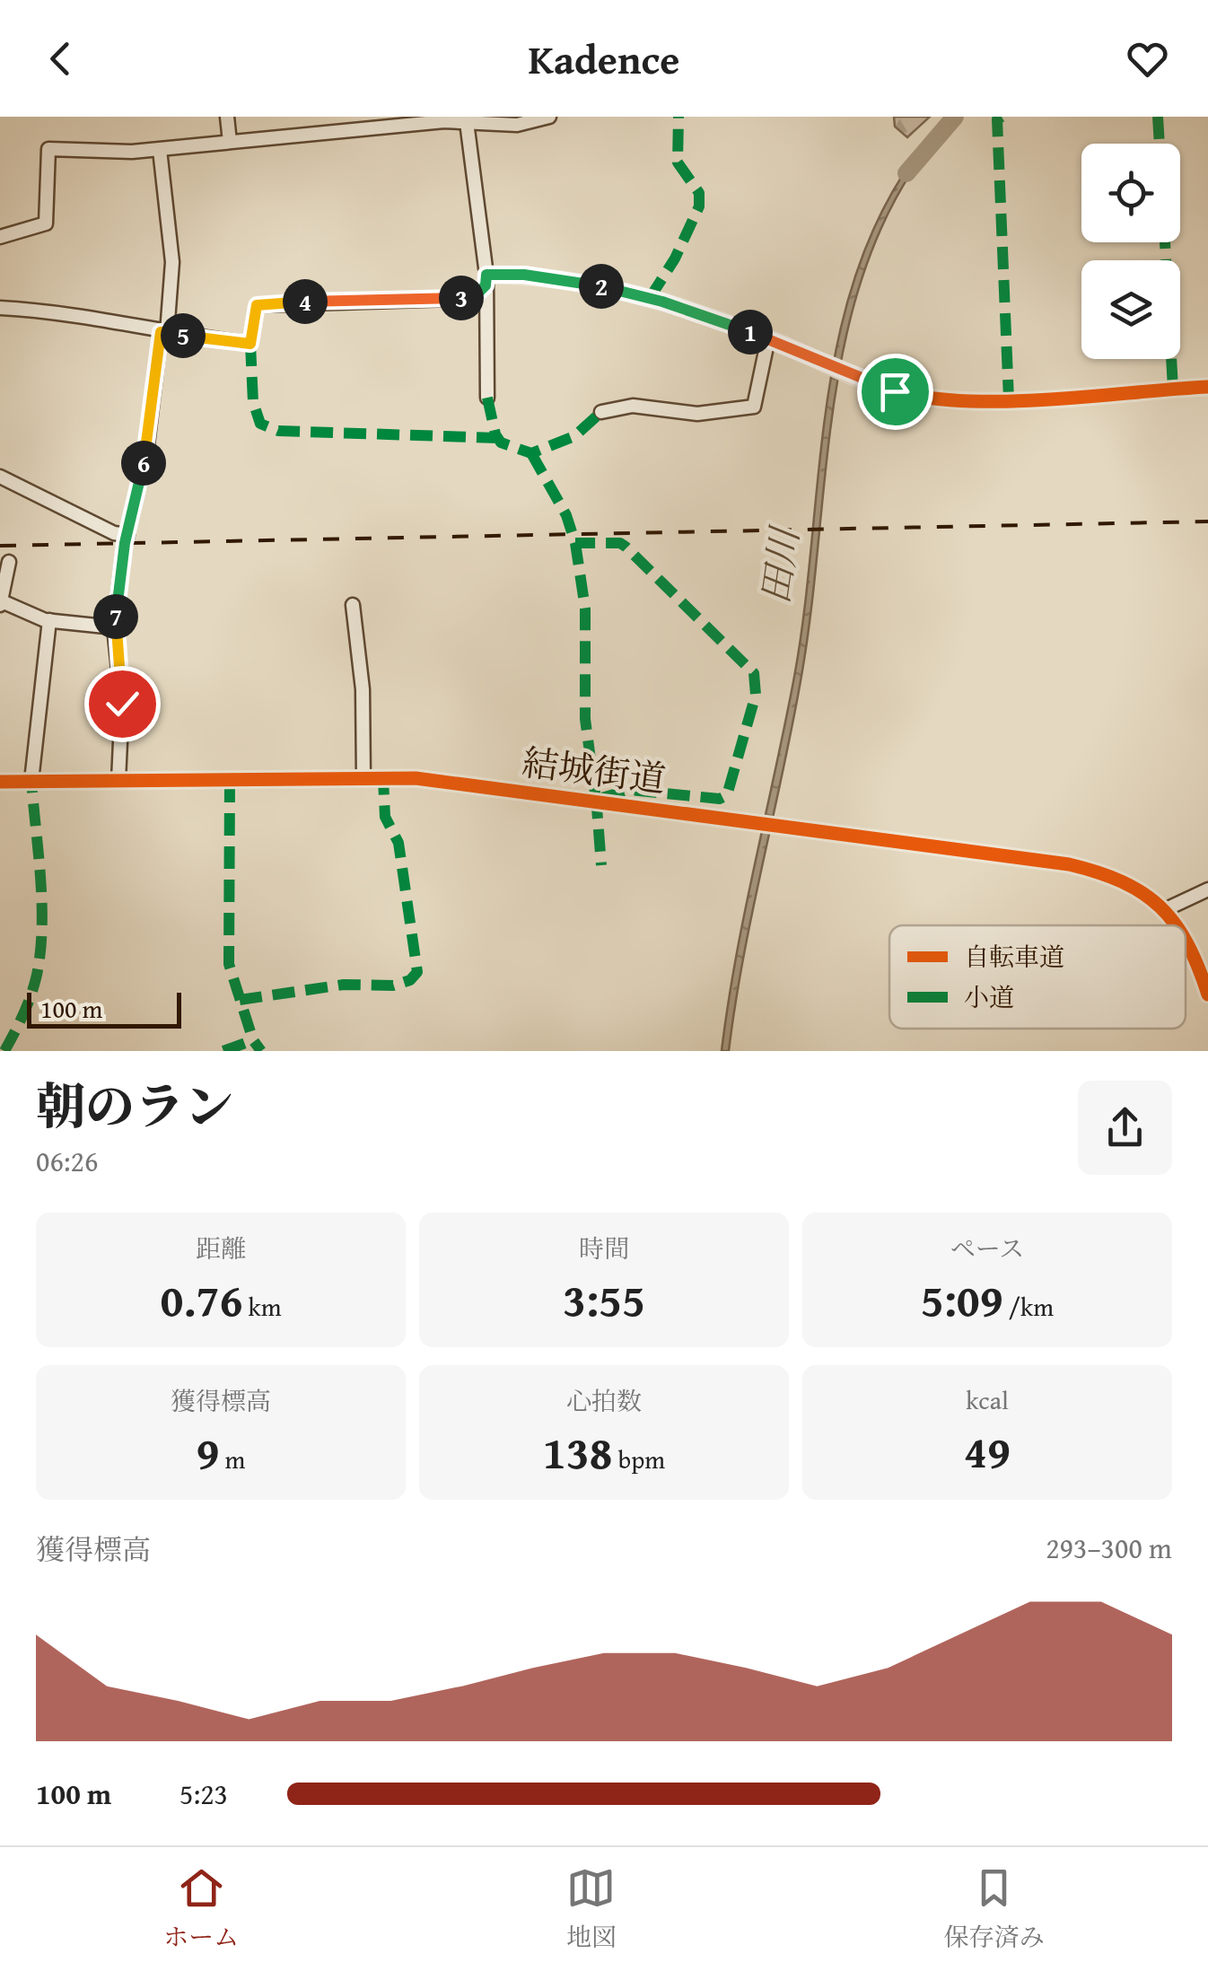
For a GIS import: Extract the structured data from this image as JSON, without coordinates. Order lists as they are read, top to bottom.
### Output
{
  "streets": {
    "street": ["結城街道"]
  },
  "water": ["田川"],
  "legend": ["自転車道", "小道"],
  "scale_bar": "100 m",
  "page": {
    "header": "Kadence",
    "pins": [
      "2",
      "3",
      "4",
      "1",
      "5",
      "6",
      "7"
    ],
    "scale": "100 m",
    "heading": ["朝のラン", "06:26"],
    "stats": [
      ["距離", "0.76 km"],
      ["時間", "3:55"],
      ["ペース", "5:09 /km"],
      ["獲得標高", "9 m"],
      ["心拍数", "138 bpm"],
      ["kcal", "49"]
    ],
    "chart": ["獲得標高", "293–300 m"],
    "list": [
      {
        "name": "100 m",
        "note": "5:23"
      }
    ],
    "tabs": ["ホーム", "地図", "保存済み"]
  }
}
